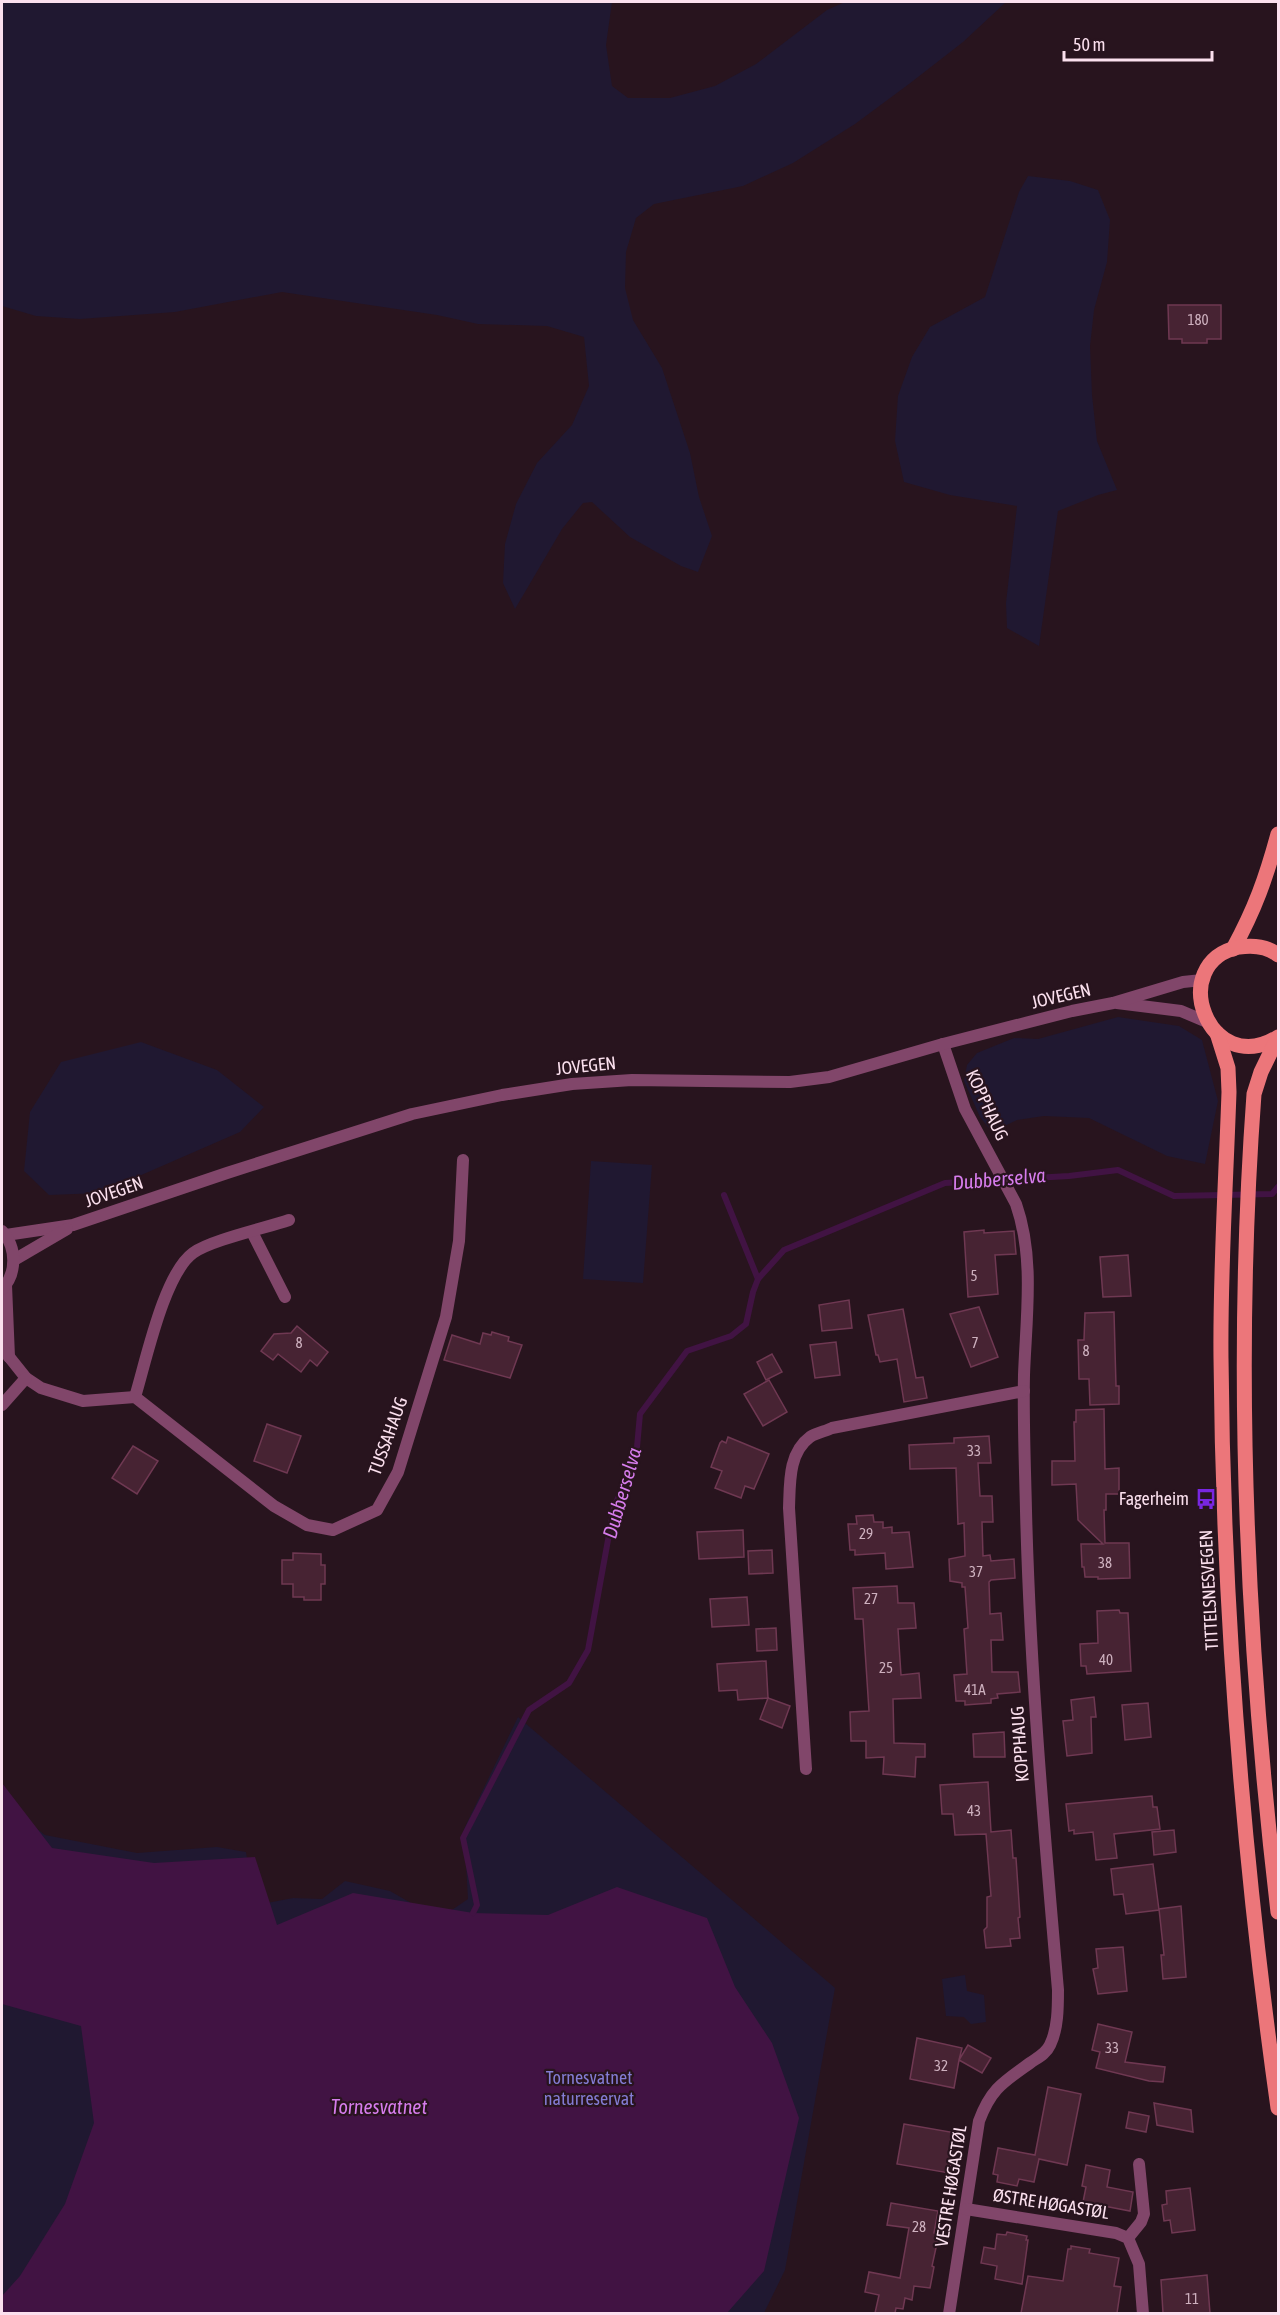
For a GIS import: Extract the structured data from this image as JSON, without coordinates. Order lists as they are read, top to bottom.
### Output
{
  "streets": {
    "main road": ["TITTELSNESVEGEN"],
    "street": [
      "JOVEGEN",
      "KOPPHAUG",
      "TUSSAHAUG",
      "VESTRE HØGASTØL",
      "ØSTRE HØGASTØL"
    ]
  },
  "crossings": [
    ["JOVEGEN", "KOPPHAUG"],
    ["JOVEGEN", "TITTELSNESVEGEN"],
    ["KOPPHAUG", "VESTRE HØGASTØL"],
    ["VESTRE HØGASTØL", "ØSTRE HØGASTØL"]
  ],
  "water": ["Dubberselva", "Tornesvatnet"],
  "parks": ["Tornesvatnet naturreservat"],
  "places": {
    "bus stop": ["Fagerheim"]
  },
  "house_numbers": [
    "180",
    "5",
    "8",
    "7",
    "8",
    "33",
    "29",
    "38",
    "37",
    "27",
    "40",
    "25",
    "41A",
    "43",
    "33",
    "32",
    "28",
    "11"
  ],
  "scale_bar": "50 m"
}
